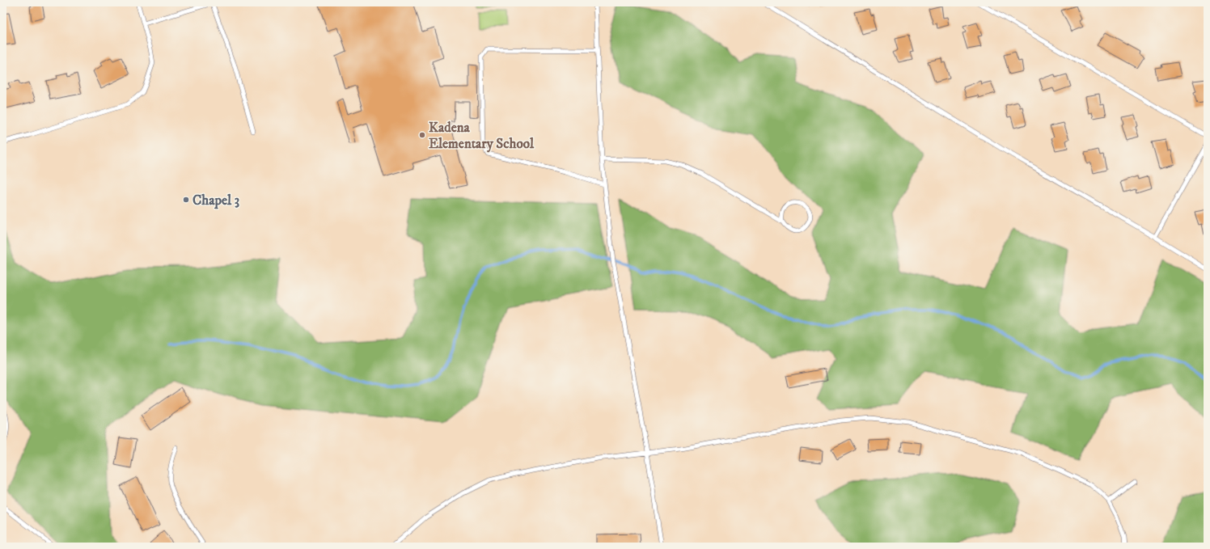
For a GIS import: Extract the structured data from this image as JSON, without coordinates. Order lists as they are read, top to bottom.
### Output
{
  "places": ["Kadena Elementary School", "Chapel 3"]
}
